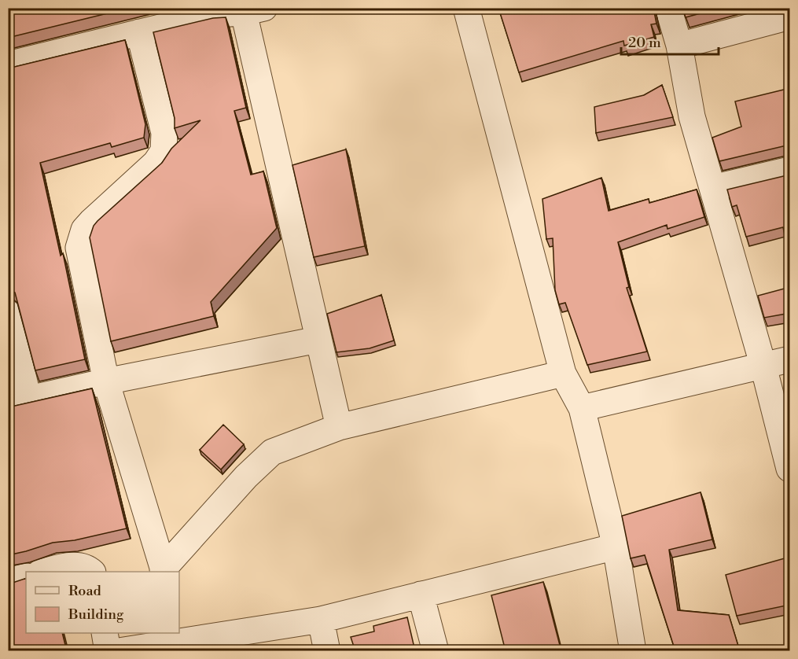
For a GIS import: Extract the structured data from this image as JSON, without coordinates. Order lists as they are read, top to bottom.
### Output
{
  "legend": ["Road", "Building"],
  "scale_bar": "20 m"
}
